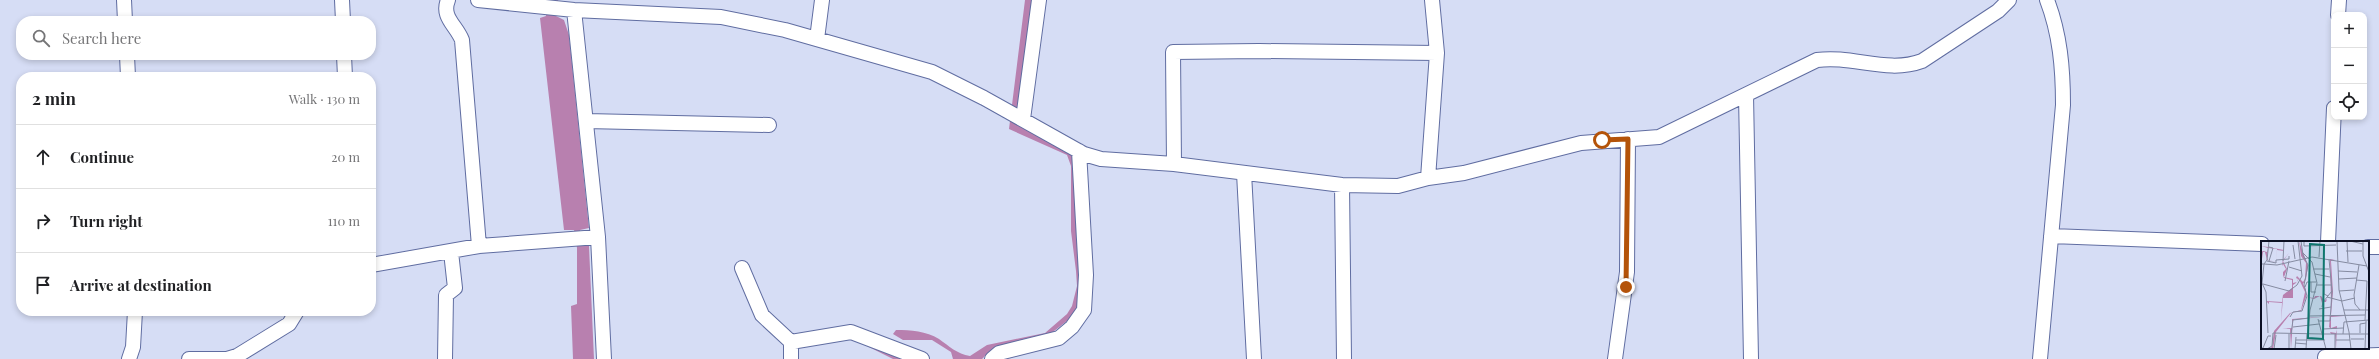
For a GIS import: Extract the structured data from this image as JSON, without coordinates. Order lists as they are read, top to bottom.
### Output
{
  "page": {
    "map_buttons": ["+", "−"],
    "search": "Search here",
    "heading": ["2 min", "Walk · 130 m"],
    "list": [
      ["Continue", "20 m"],
      ["Turn right", "110 m"],
      "Arrive at destination"
    ]
  }
}
